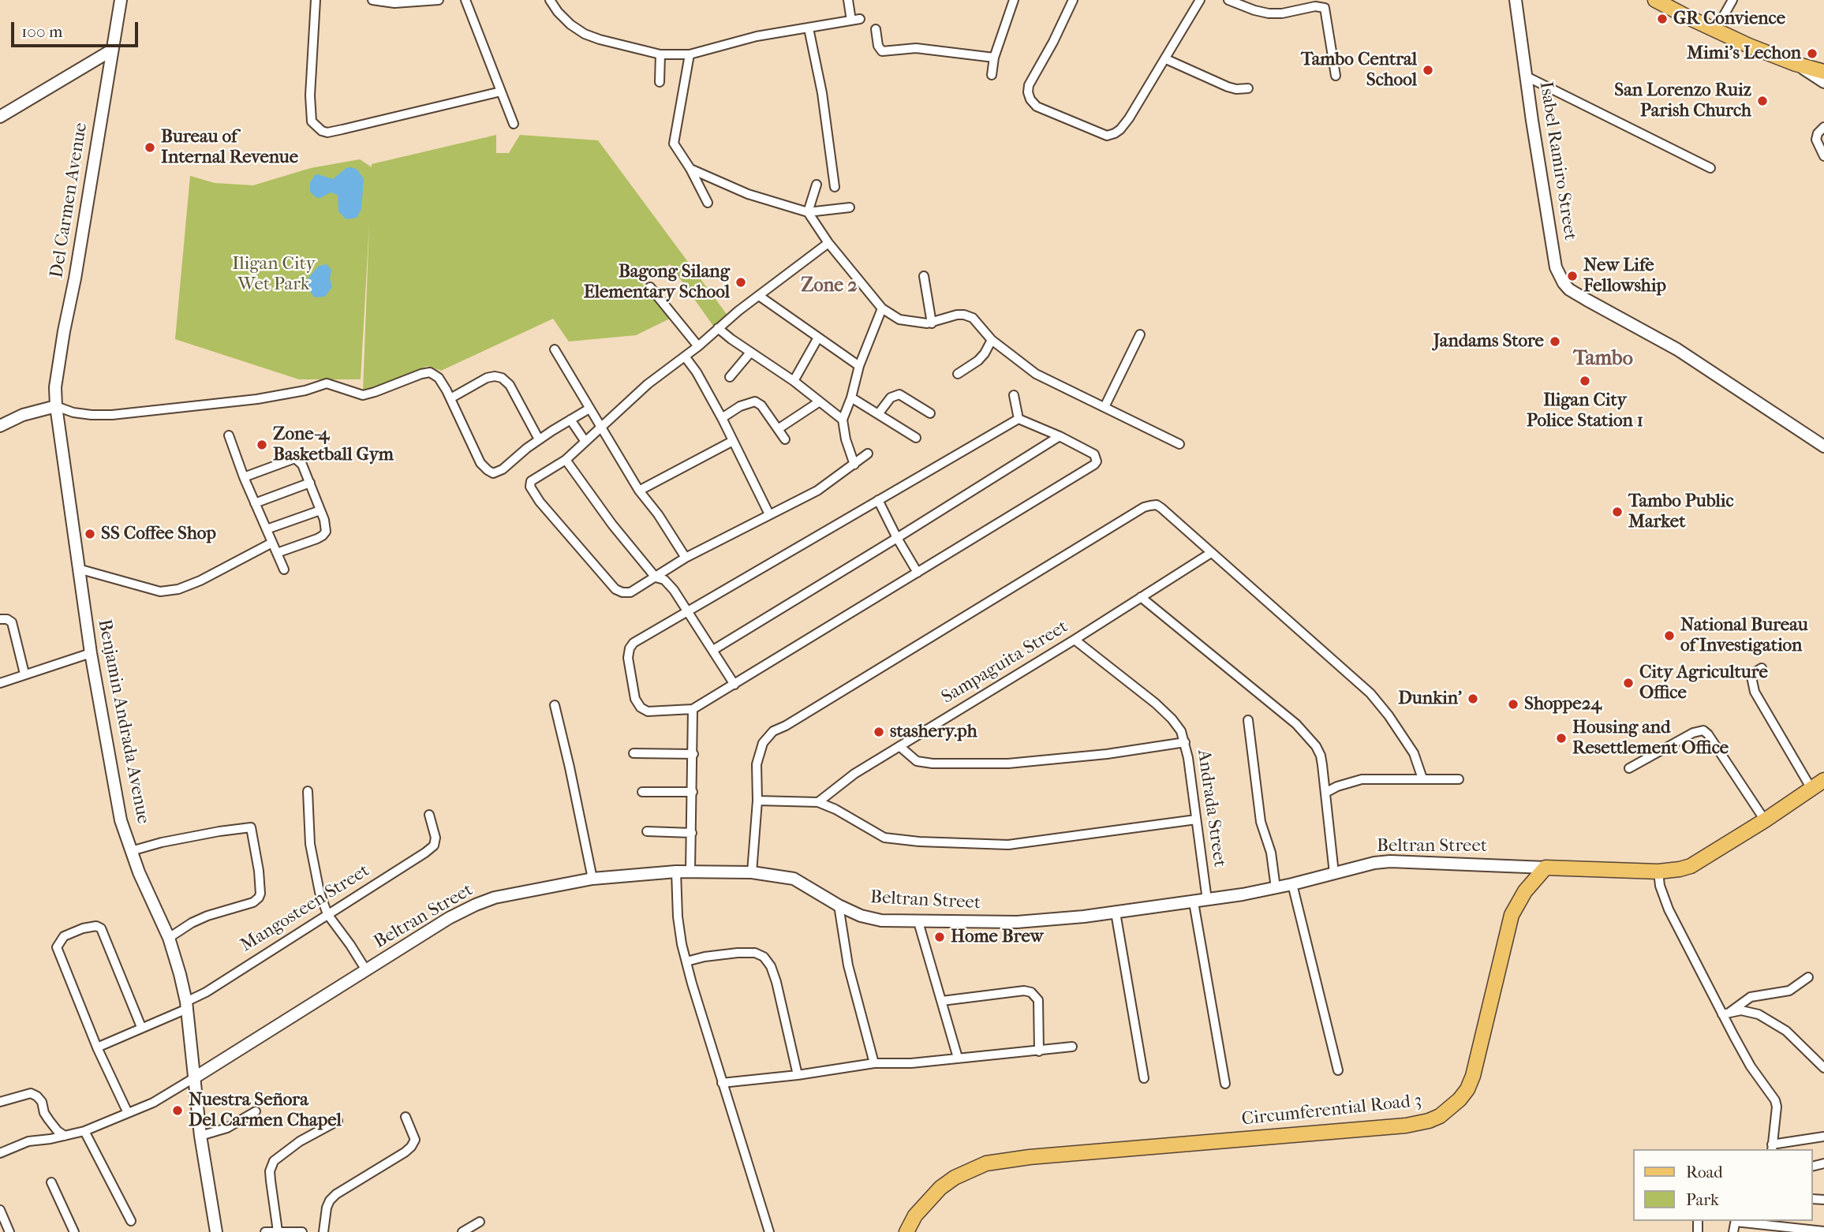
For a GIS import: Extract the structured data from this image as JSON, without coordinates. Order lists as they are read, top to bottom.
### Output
{
  "streets": {
    "main road": ["Circumferential Road 3"],
    "street": [
      "Isabel Ramiro Street",
      "Del Carmen Avenue",
      "Sampaguita Street",
      "Benjamin Andrada Avenue",
      "Andrada Street",
      "Beltran Street",
      "Mangosteen Street"
    ]
  },
  "crossings": [
    ["Del Carmen Avenue", "Benjamin Andrada Avenue"],
    ["Sampaguita Street", "Andrada Street"],
    ["Benjamin Andrada Avenue", "Beltran Street"],
    ["Benjamin Andrada Avenue", "Mangosteen Street"],
    ["Andrada Street", "Beltran Street"],
    ["Beltran Street", "Circumferential Road 3"]
  ],
  "districts": ["Zone 2", "Tambo"],
  "parks": ["Iligan City Wet Park"],
  "places": [
    "GR Convience",
    "Mimi's Lechon",
    "Tambo Central School",
    "San Lorenzo Ruiz Parish Church",
    "Bureau of Internal Revenue",
    "New Life Fellowship",
    "Bagong Silang Elementary School",
    "Jandams Store",
    "Iligan City Police Station 1",
    "Zone-4 Basketball Gym",
    "Tambo Public Market",
    "SS Coffee Shop",
    "National Bureau of Investigation",
    "City Agriculture Office",
    "Dunkin'",
    "Shoppe24",
    "stashery.ph",
    "Housing and Resettlement Office",
    "Home Brew",
    "Nuestra Señora Del Carmen Chapel"
  ],
  "legend": ["Road", "Park"],
  "scale_bar": "100 m"
}
